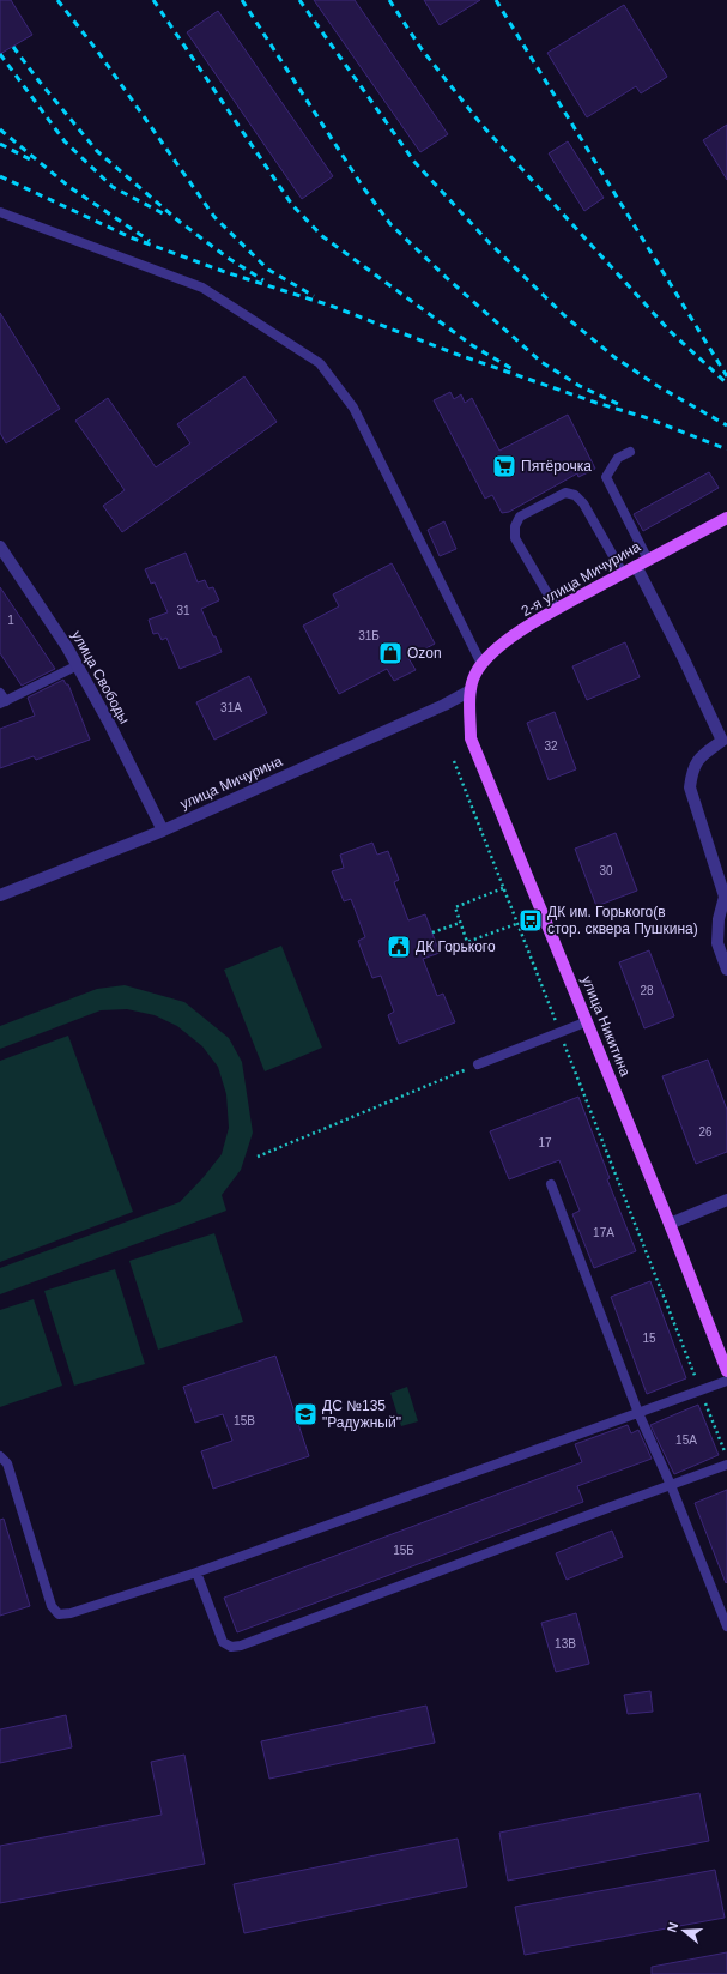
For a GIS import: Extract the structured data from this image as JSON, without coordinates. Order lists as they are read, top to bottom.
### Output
{
  "streets": {
    "main road": ["2-я улица Мичурина", "улица Никитина"],
    "street": ["улица Свободы", "улица Мичурина"]
  },
  "crossings": [
    ["2-я улица Мичурина", "улица Мичурина"],
    ["2-я улица Мичурина", "улица Никитина"],
    ["улица Свободы", "улица Мичурина"],
    ["улица Мичурина", "улица Никитина"]
  ],
  "places": {
    "supermarket": ["Пятёрочка"],
    "shop": ["Ozon"],
    "bus stop": ["ДК им. Горького(в стор. сквера Пушкина)"],
    "public building": ["ДК Горького"],
    "school or university": ["ДС №135 \"Радужный\""]
  },
  "house_numbers": [
    "31",
    "1",
    "31Б",
    "31А",
    "32",
    "30",
    "28",
    "26",
    "17",
    "17А",
    "15",
    "15В",
    "15А",
    "15Б",
    "13В"
  ],
  "north": "left"
}
